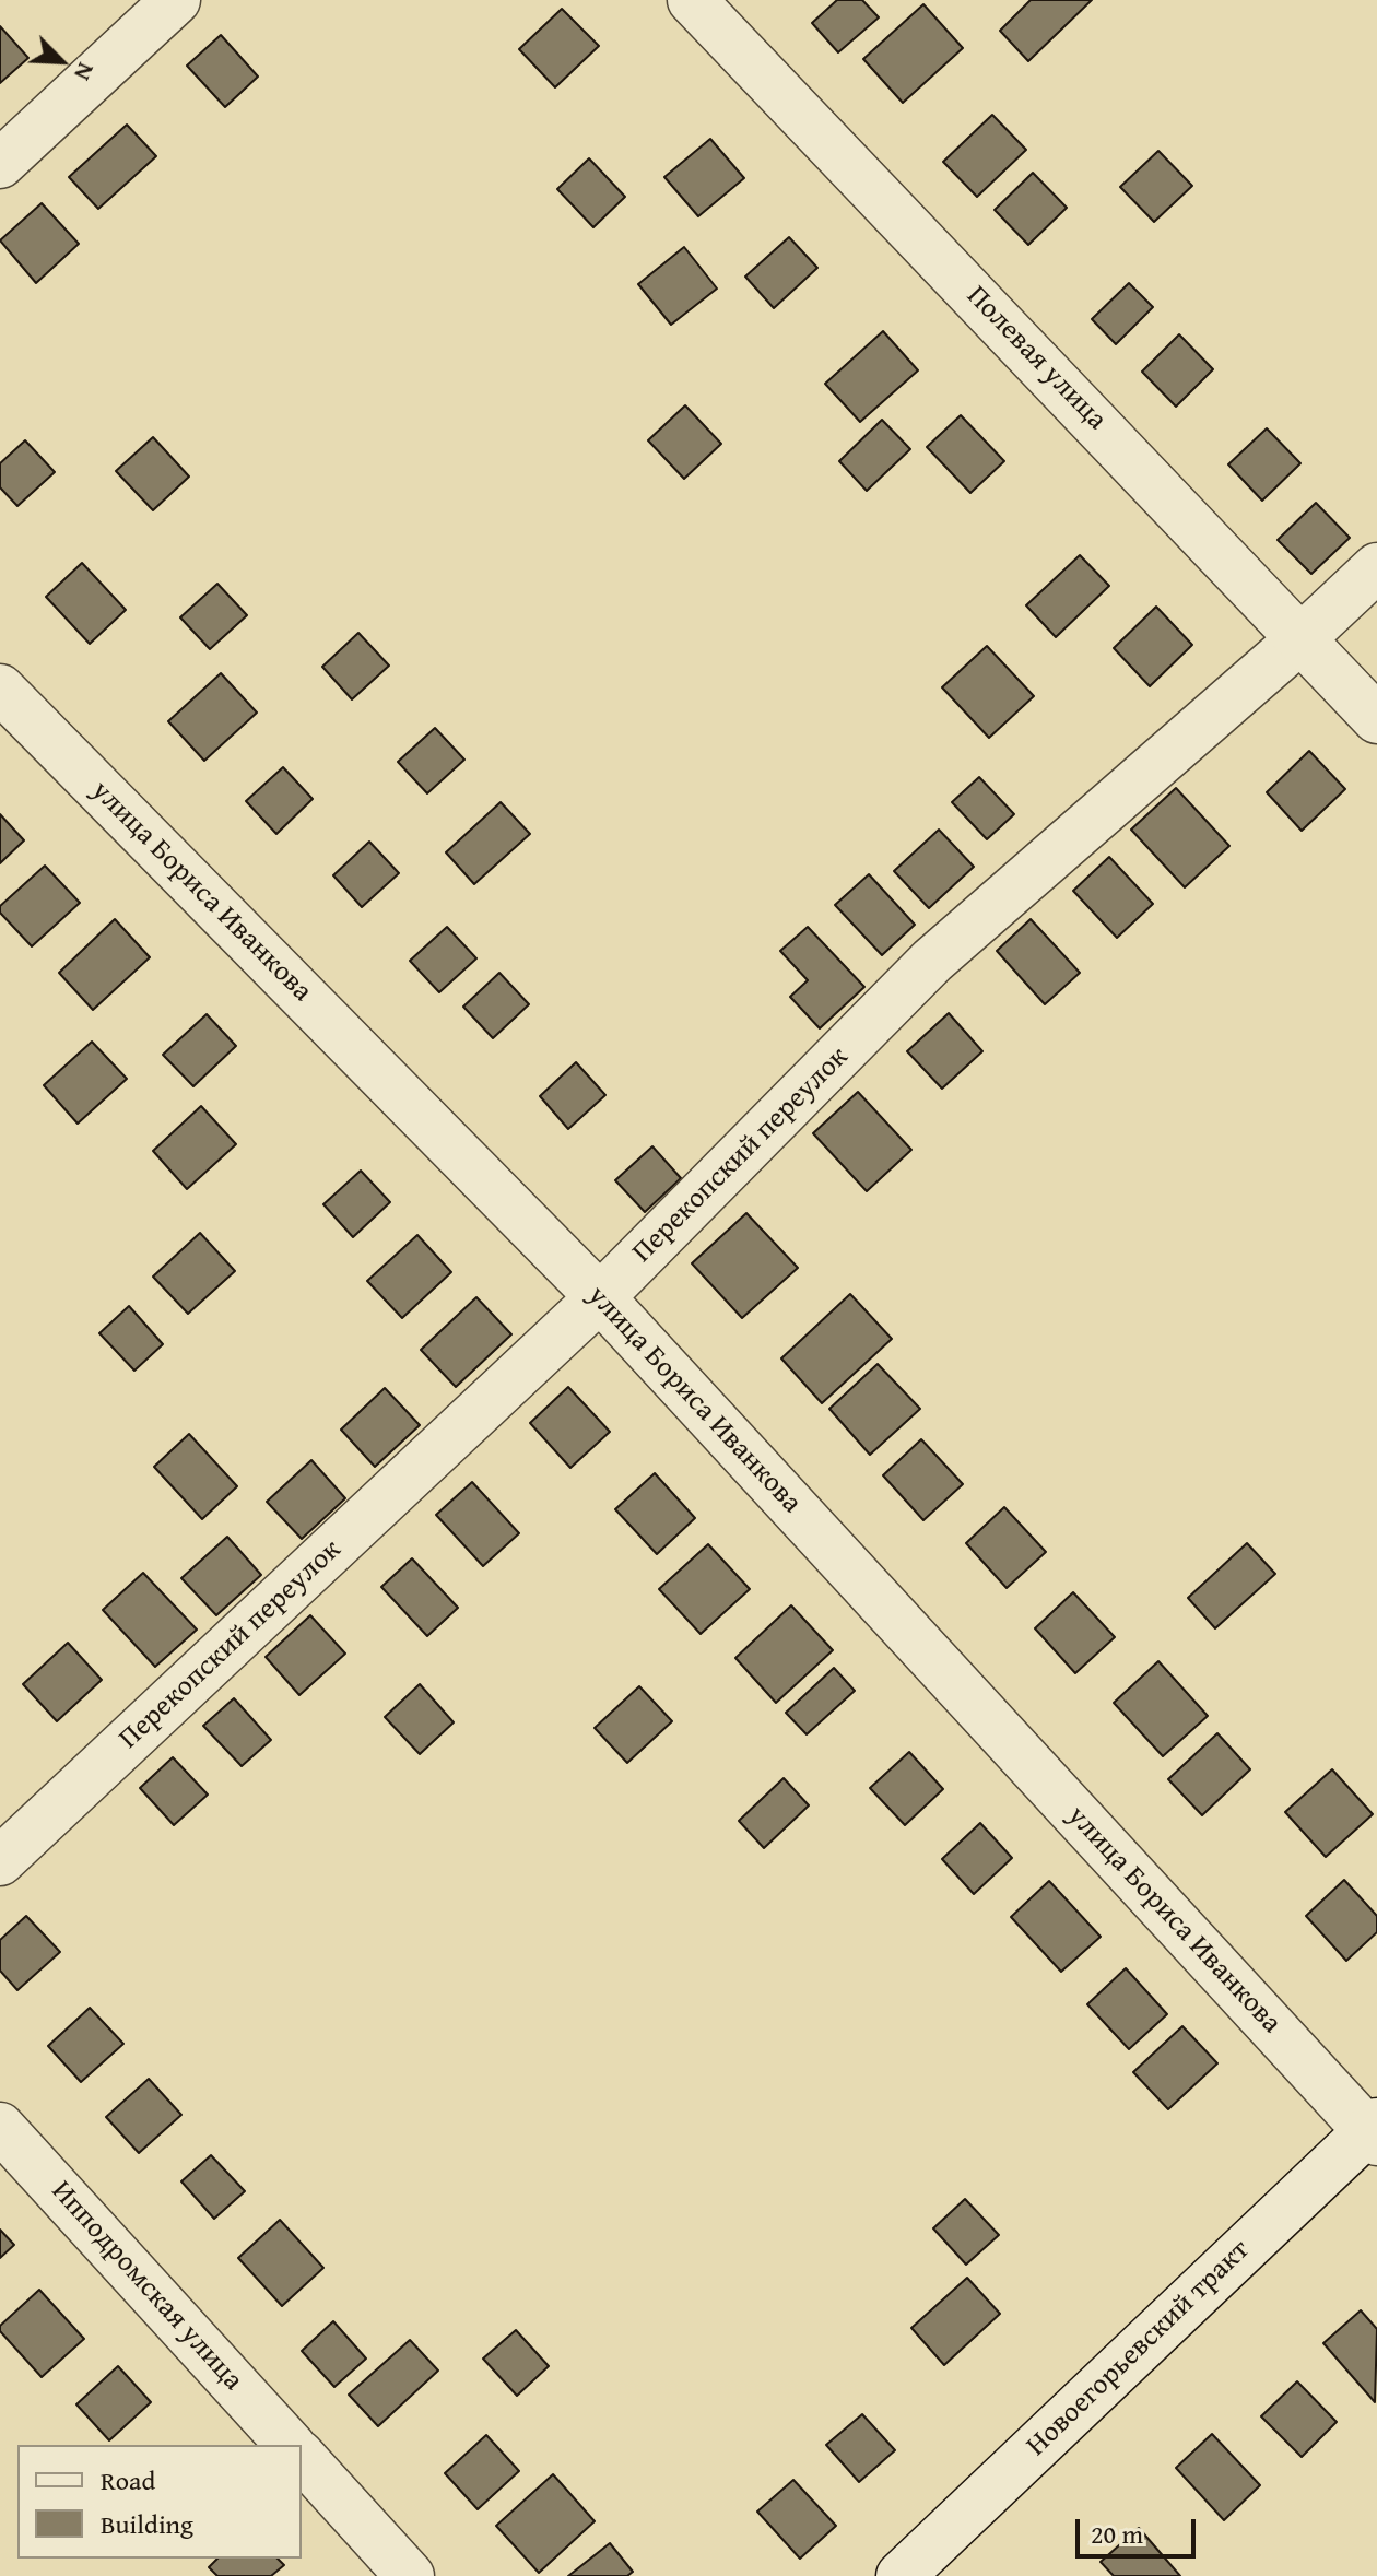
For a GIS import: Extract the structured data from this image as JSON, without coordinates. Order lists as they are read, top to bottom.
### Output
{
  "streets": {
    "street": [
      "Полевая улица",
      "улица Бориса Иванкова",
      "Перекопский переулок",
      "Ипподромская улица",
      "Новоегорьевский тракт"
    ]
  },
  "crossings": [
    ["Полевая улица", "Перекопский переулок"],
    ["улица Бориса Иванкова", "Перекопский переулок"],
    ["улица Бориса Иванкова", "Новоегорьевский тракт"]
  ],
  "legend": ["Road", "Building"],
  "scale_bar": "20 m",
  "north": "bottom right"
}
